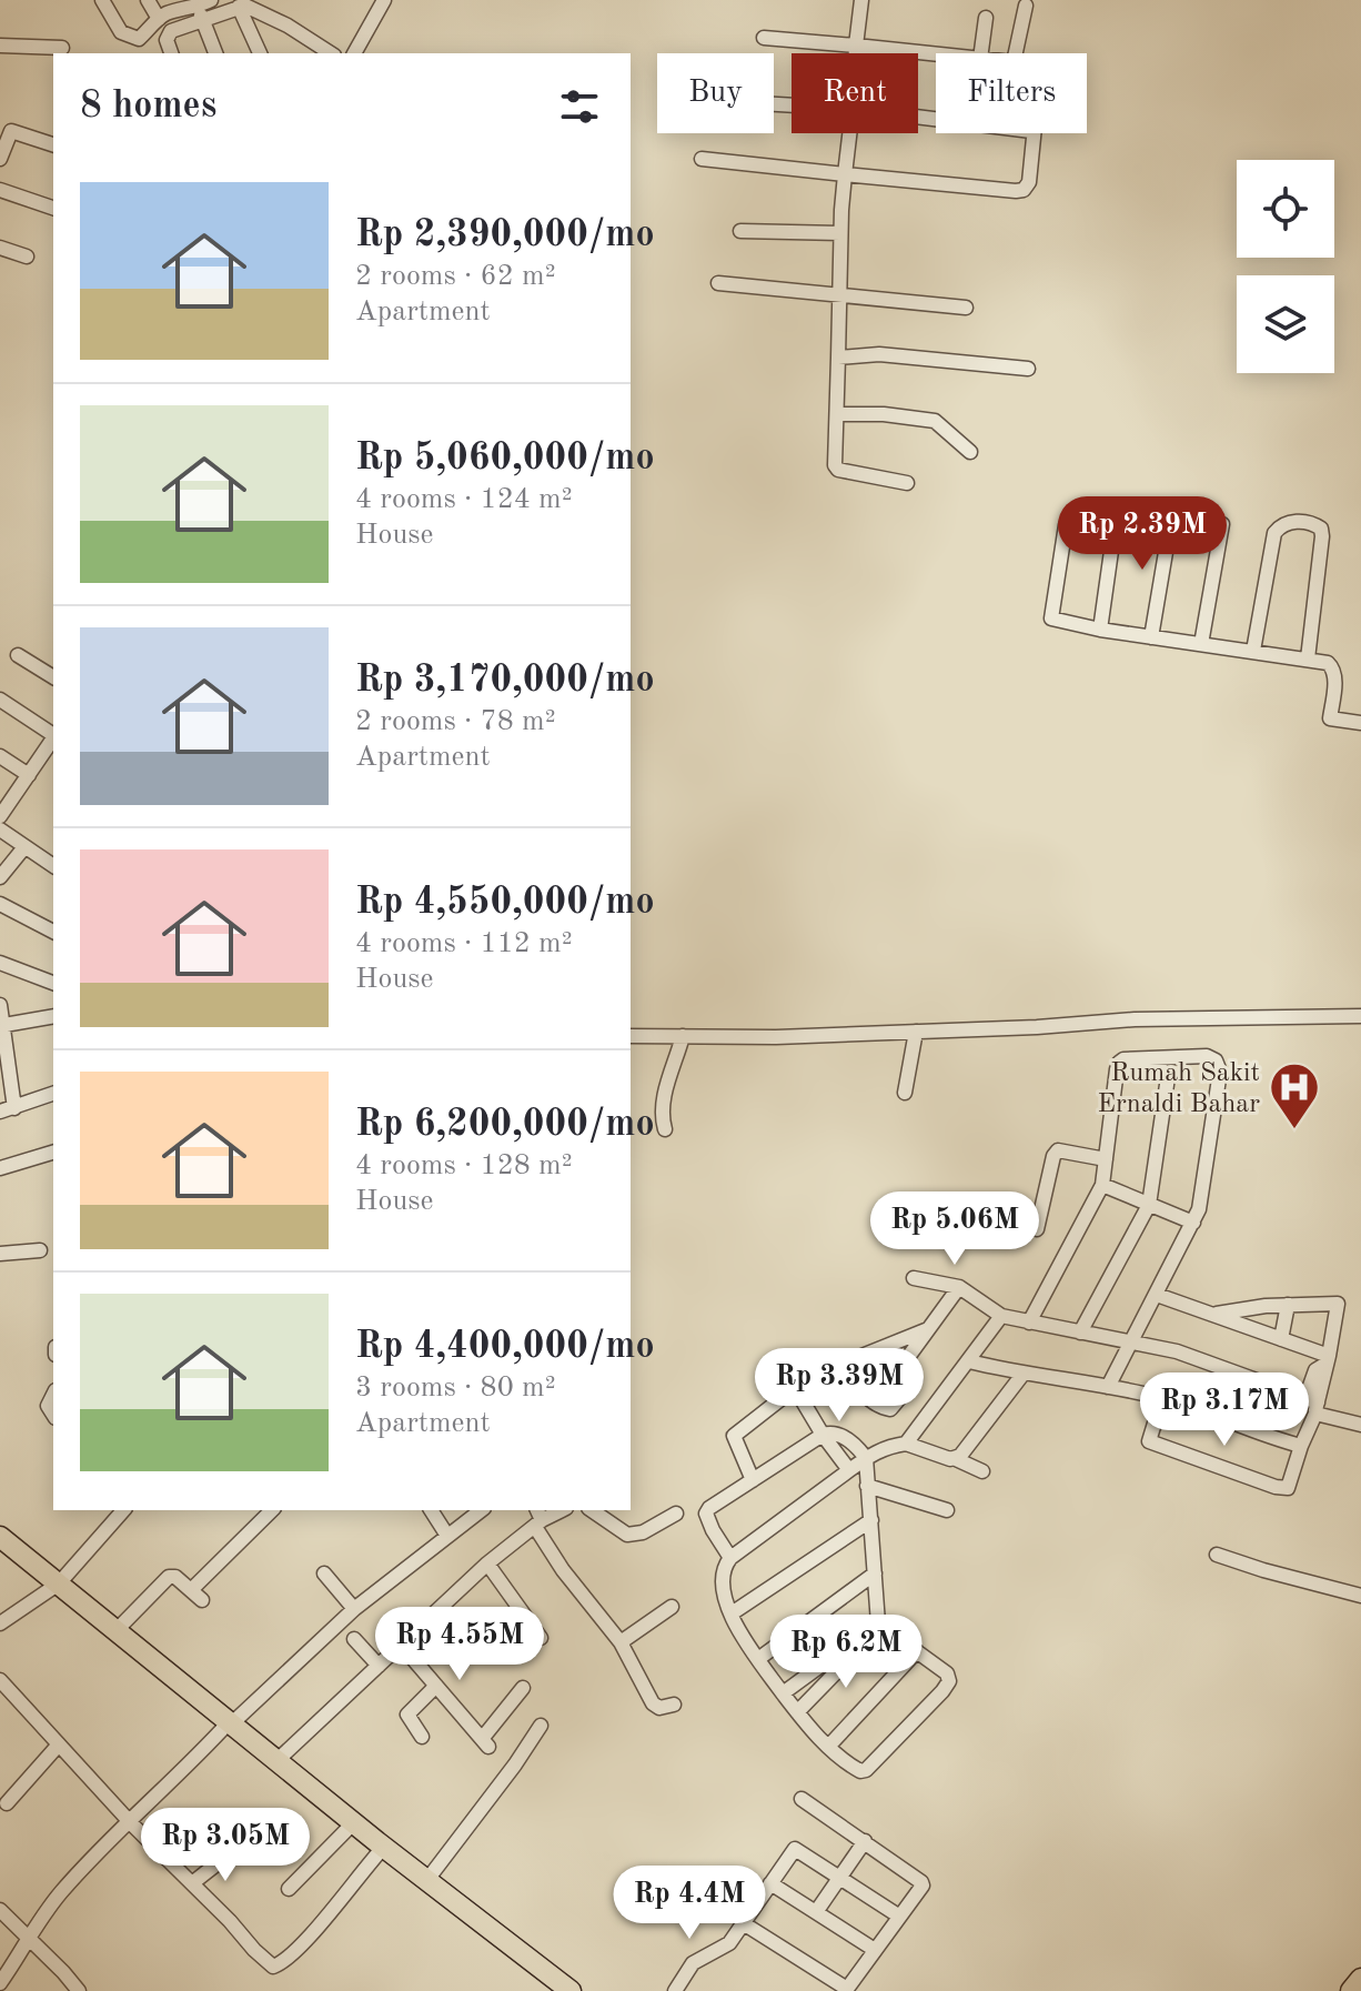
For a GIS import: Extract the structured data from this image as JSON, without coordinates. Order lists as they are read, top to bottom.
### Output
{
  "places": {
    "hospital": ["Rumah Sakit Ernaldi Bahar"]
  },
  "page": {
    "chip": ["Buy", "Rent", "Filters"],
    "heading": "8 homes",
    "list": [
      {
        "name": "Rp 2,390,000/mo",
        "note": "2 rooms · 62 m² · Apartment"
      },
      {
        "name": "Rp 5,060,000/mo",
        "note": "4 rooms · 124 m² · House"
      },
      {
        "name": "Rp 3,170,000/mo",
        "note": "2 rooms · 78 m² · Apartment"
      },
      {
        "name": "Rp 4,550,000/mo",
        "note": "4 rooms · 112 m² · House"
      },
      {
        "name": "Rp 6,200,000/mo",
        "note": "4 rooms · 128 m² · House"
      },
      {
        "name": "Rp 4,400,000/mo",
        "note": "3 rooms · 80 m² · Apartment"
      }
    ],
    "price": [
      "Rp 2.39M",
      "Rp 5.06M",
      "Rp 3.39M",
      "Rp 3.17M",
      "Rp 4.55M",
      "Rp 6.2M",
      "Rp 3.05M",
      "Rp 4.4M"
    ]
  }
}
